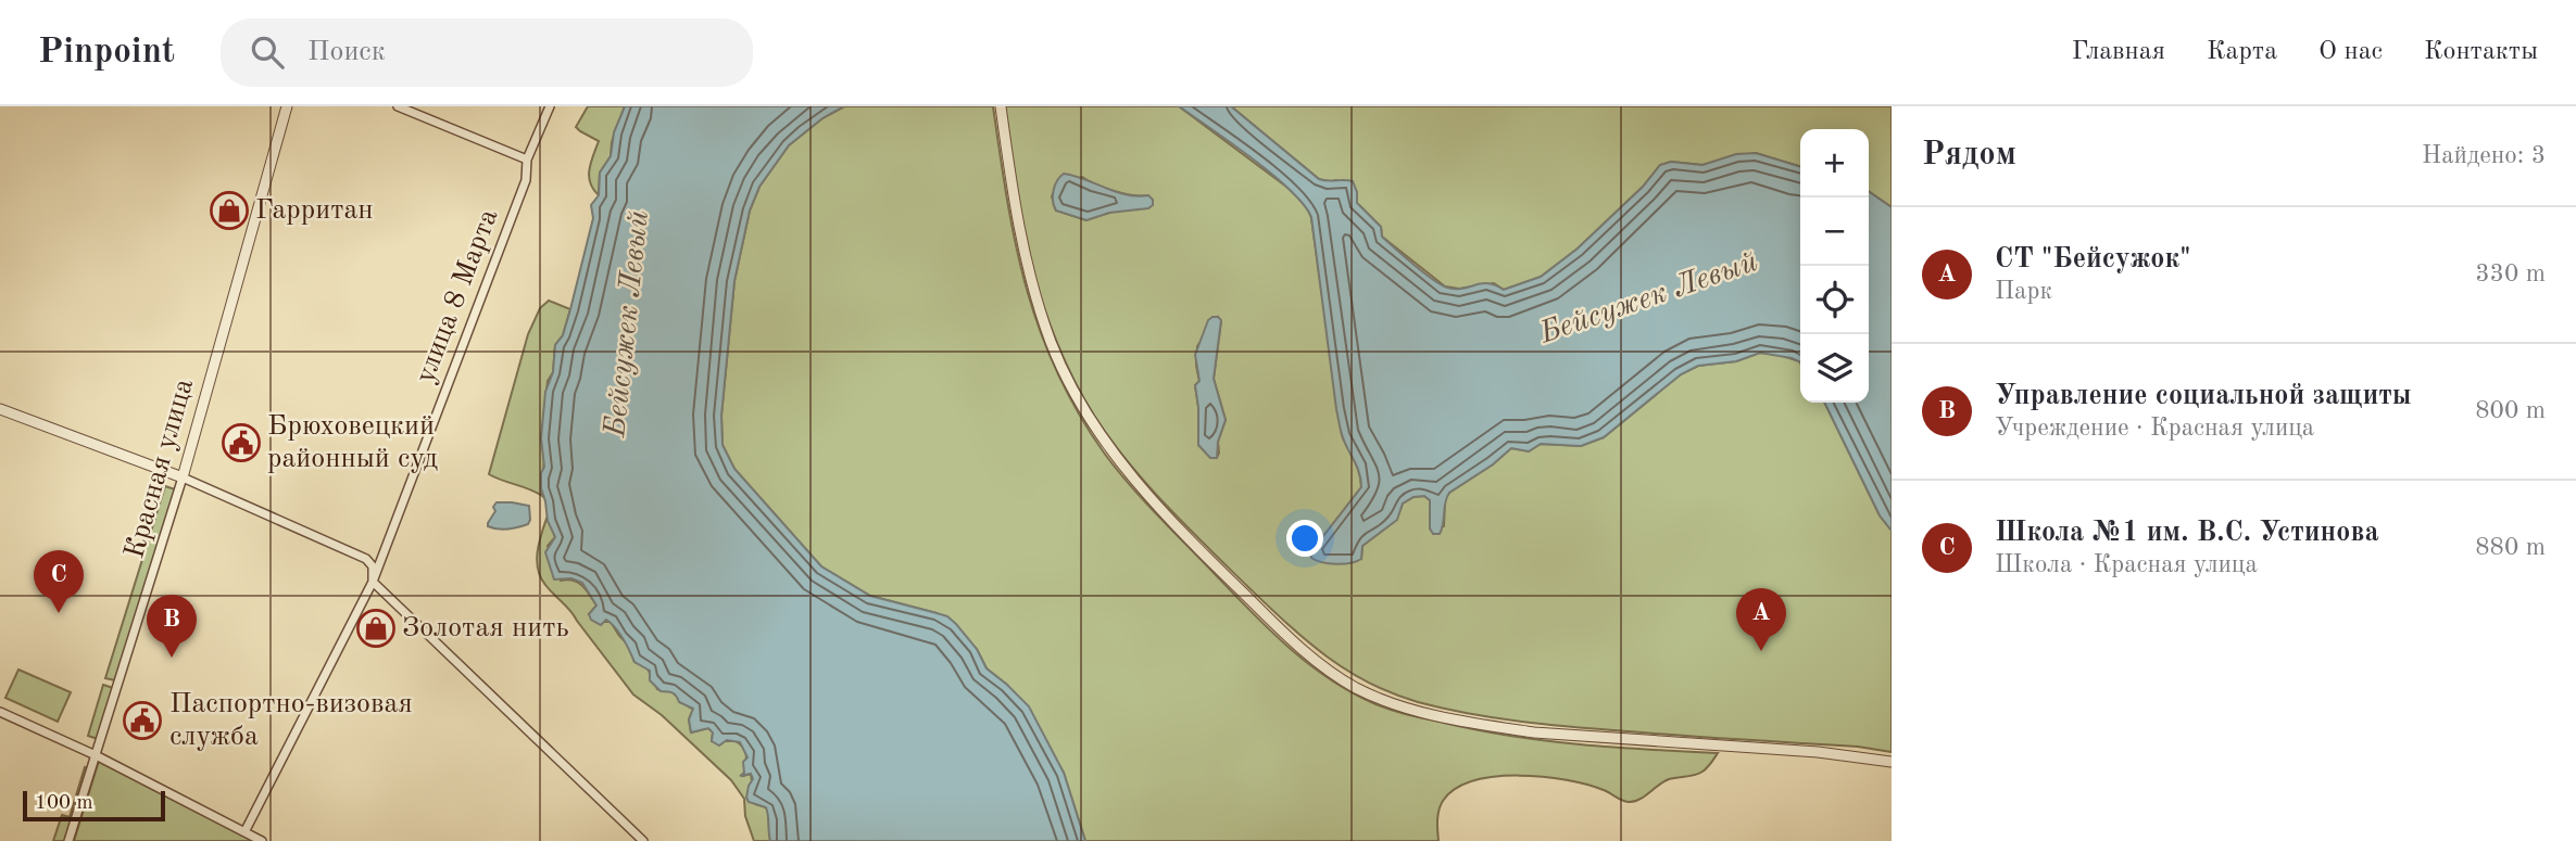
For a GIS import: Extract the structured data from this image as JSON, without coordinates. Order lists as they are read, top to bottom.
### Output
{
  "streets": {
    "street": ["улица 8 Марта", "Красная улица"]
  },
  "water": ["Бейсужек Левый"],
  "places": {
    "shop": ["Гарритан", "Золотая нить"],
    "public building": ["Брюховецкий районный суд", "Паспортно-визовая служба"]
  },
  "scale_bar": "100 m",
  "page": {
    "header": "Pinpoint",
    "search": "Поиск",
    "nav": [
      "Главная",
      "Карта",
      "О нас",
      "Контакты"
    ],
    "heading": ["Рядом", "Найдено: 3"],
    "map_buttons": ["+", "−"],
    "list": [
      {
        "mark": "A",
        "name": "СТ \"Бейсужок\"",
        "note": "Парк",
        "value": "330 m"
      },
      {
        "mark": "B",
        "name": "Управление социальной защиты",
        "note": "Учреждение · Красная улица",
        "value": "800 m"
      },
      {
        "mark": "C",
        "name": "Школа №1 им. В.С. Устинова",
        "note": "Школа · Красная улица",
        "value": "880 m"
      }
    ],
    "pins": ["C", "A", "B"],
    "scale": "100 m"
  }
}
